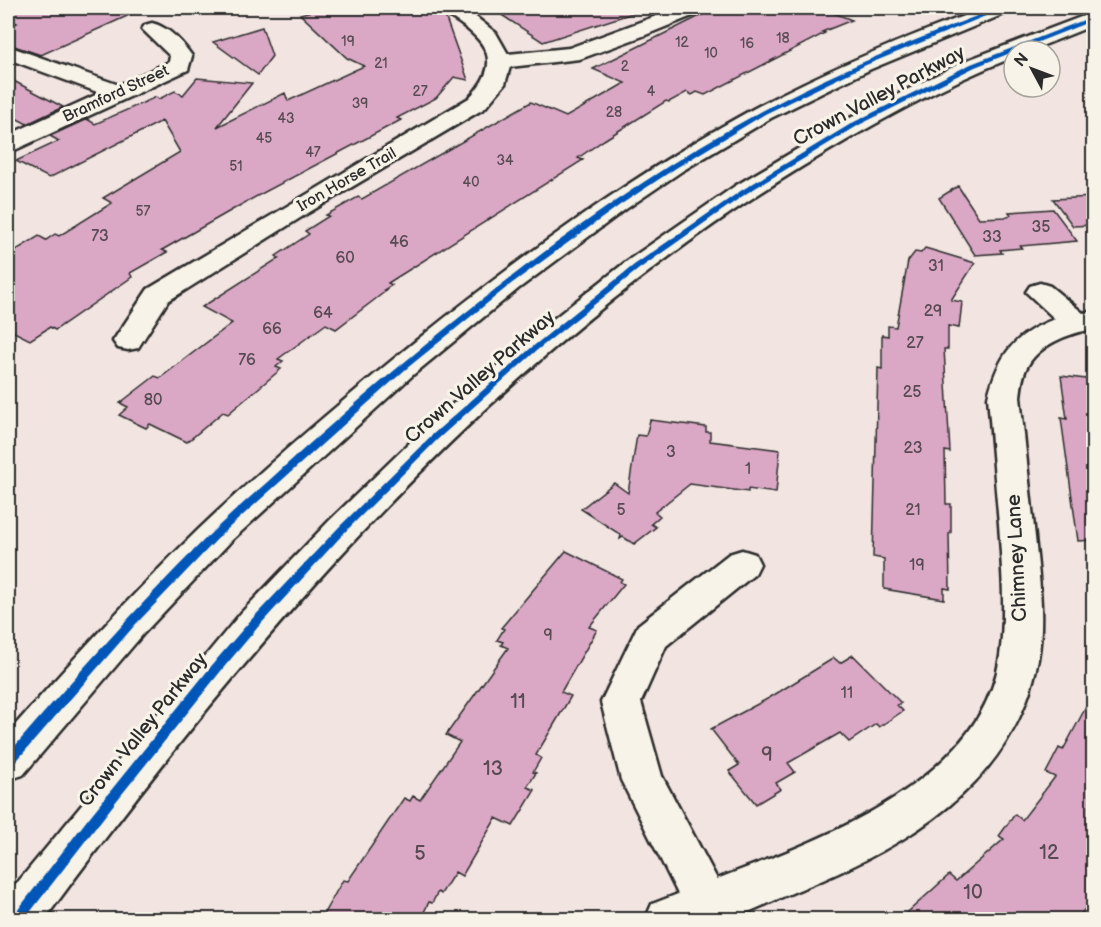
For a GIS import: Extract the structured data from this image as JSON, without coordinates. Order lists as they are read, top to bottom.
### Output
{
  "streets": {
    "main road": [
      "Bramford Street",
      "Crown Valley Parkway",
      "Iron Horse Trail",
      "Chimney Lane"
    ]
  },
  "house_numbers": [
    "18",
    "19",
    "12",
    "16",
    "10",
    "21",
    "2",
    "27",
    "4",
    "39",
    "28",
    "43",
    "45",
    "47",
    "34",
    "51",
    "40",
    "57",
    "35",
    "73",
    "33",
    "46",
    "60",
    "31",
    "29",
    "64",
    "66",
    "27",
    "76",
    "25",
    "80",
    "23",
    "3",
    "1",
    "5",
    "21",
    "19",
    "9",
    "11",
    "11",
    "9",
    "13",
    "12",
    "5",
    "10"
  ],
  "north": "top left"
}
